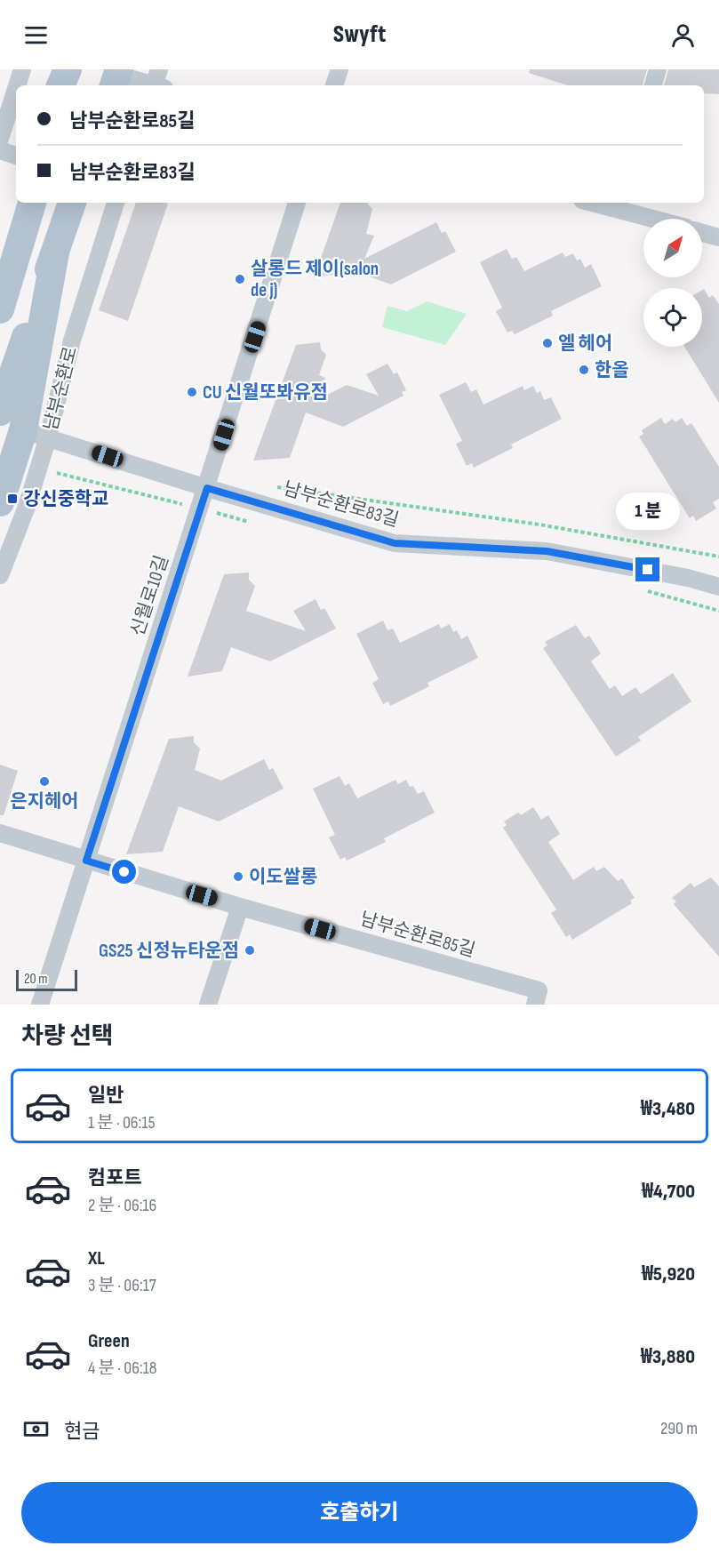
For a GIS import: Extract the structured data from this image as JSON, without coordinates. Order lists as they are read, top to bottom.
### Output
{
  "streets": {
    "main road": ["남부순환로"],
    "street": ["남부순환로83길", "신월로10길", "남부순환로85길"]
  },
  "crossings": [
    ["남부순환로", "남부순환로83길"],
    ["남부순환로83길", "신월로10길"],
    ["신월로10길", "남부순환로85길"]
  ],
  "places": {
    "other": [
      "살롱드 제이(salon de j)",
      "엘 헤어",
      "한올",
      "CU 신월또봐유점",
      "은지헤어",
      "이도쌀롱",
      "GS25 신정뉴타운점"
    ],
    "transit": ["강신중학교"]
  },
  "scale_bar": "20 m",
  "north": "top right",
  "page": {
    "header": "Swyft",
    "banner": ["남부순환로85길", "남부순환로83길"],
    "bubble": "1 분",
    "scale": "20 m",
    "heading": "차량 선택",
    "list": [
      {
        "name": "일반",
        "note": "1 분 · 06:15",
        "value": "₩3,480"
      },
      {
        "name": "컴포트",
        "note": "2 분 · 06:16",
        "value": "₩4,700"
      },
      {
        "name": "XL",
        "note": "3 분 · 06:17",
        "value": "₩5,920"
      },
      {
        "name": "Green",
        "note": "4 분 · 06:18",
        "value": "₩3,880"
      }
    ],
    "pay": ["현금", "290 m"],
    "buttons": "호출하기"
  }
}
